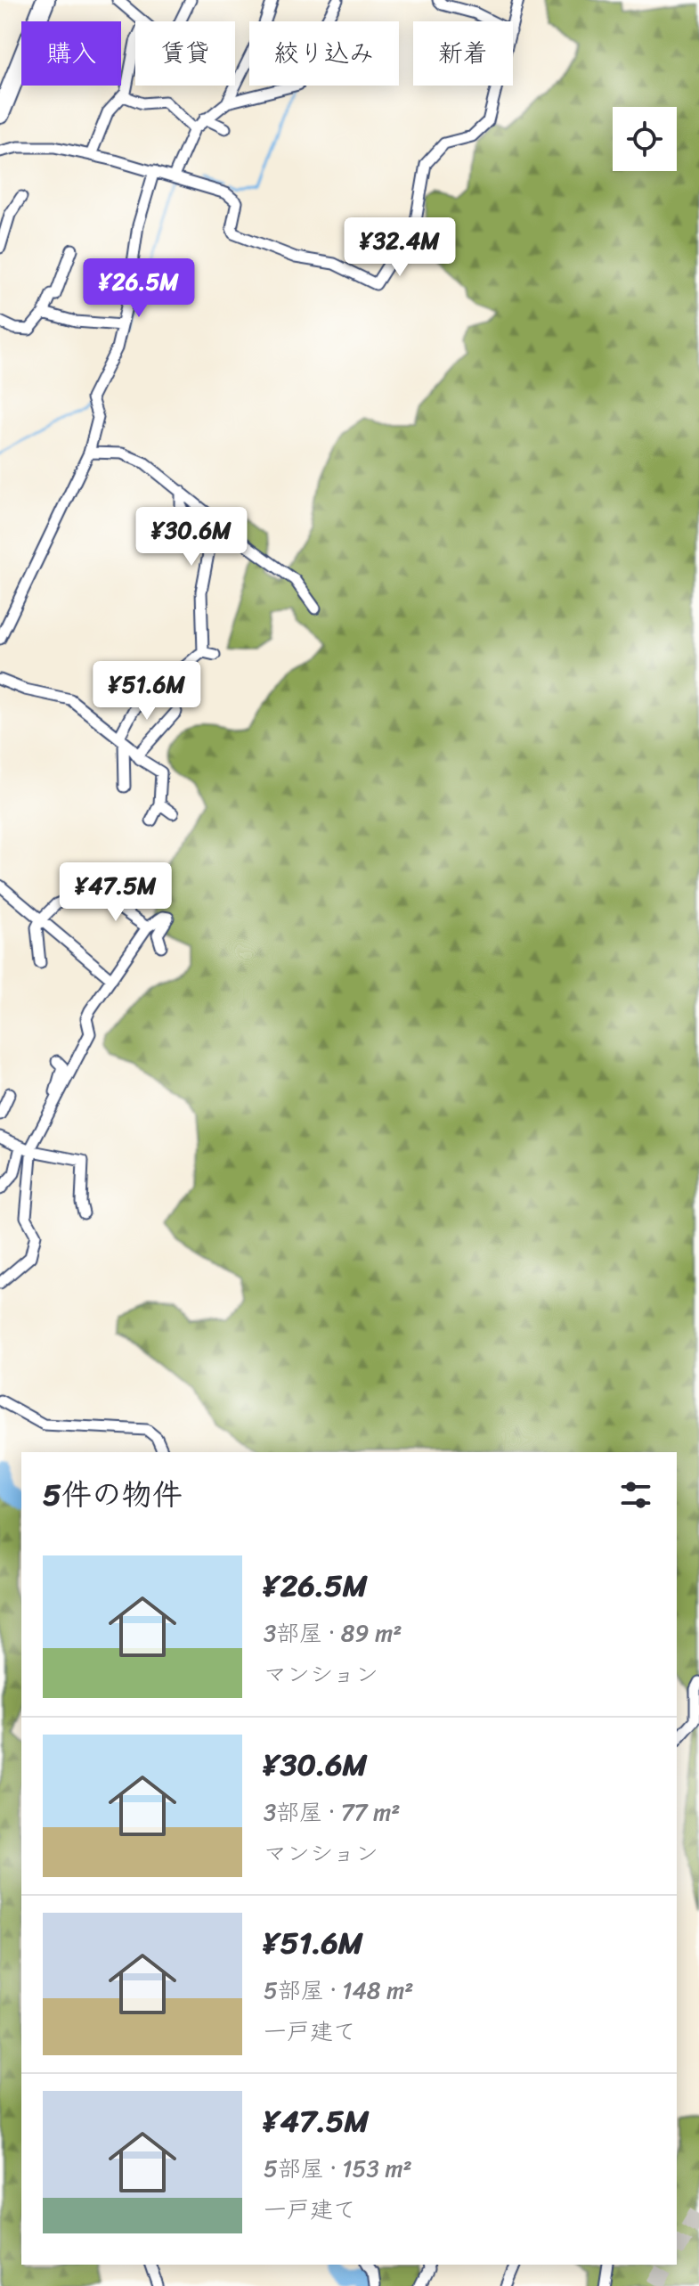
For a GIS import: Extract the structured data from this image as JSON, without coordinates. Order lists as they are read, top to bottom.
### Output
{
  "page": {
    "chip": [
      "購入",
      "賃貸",
      "絞り込み",
      "新着"
    ],
    "price": [
      "¥32.4M",
      "¥26.5M",
      "¥30.6M",
      "¥51.6M",
      "¥47.5M"
    ],
    "heading": "5件の物件",
    "list": [
      {
        "name": "¥26.5M",
        "note": "3部屋 · 89 m² · マンション"
      },
      {
        "name": "¥30.6M",
        "note": "3部屋 · 77 m² · マンション"
      },
      {
        "name": "¥51.6M",
        "note": "5部屋 · 148 m² · 一戸建て"
      },
      {
        "name": "¥47.5M",
        "note": "5部屋 · 153 m² · 一戸建て"
      }
    ]
  }
}
